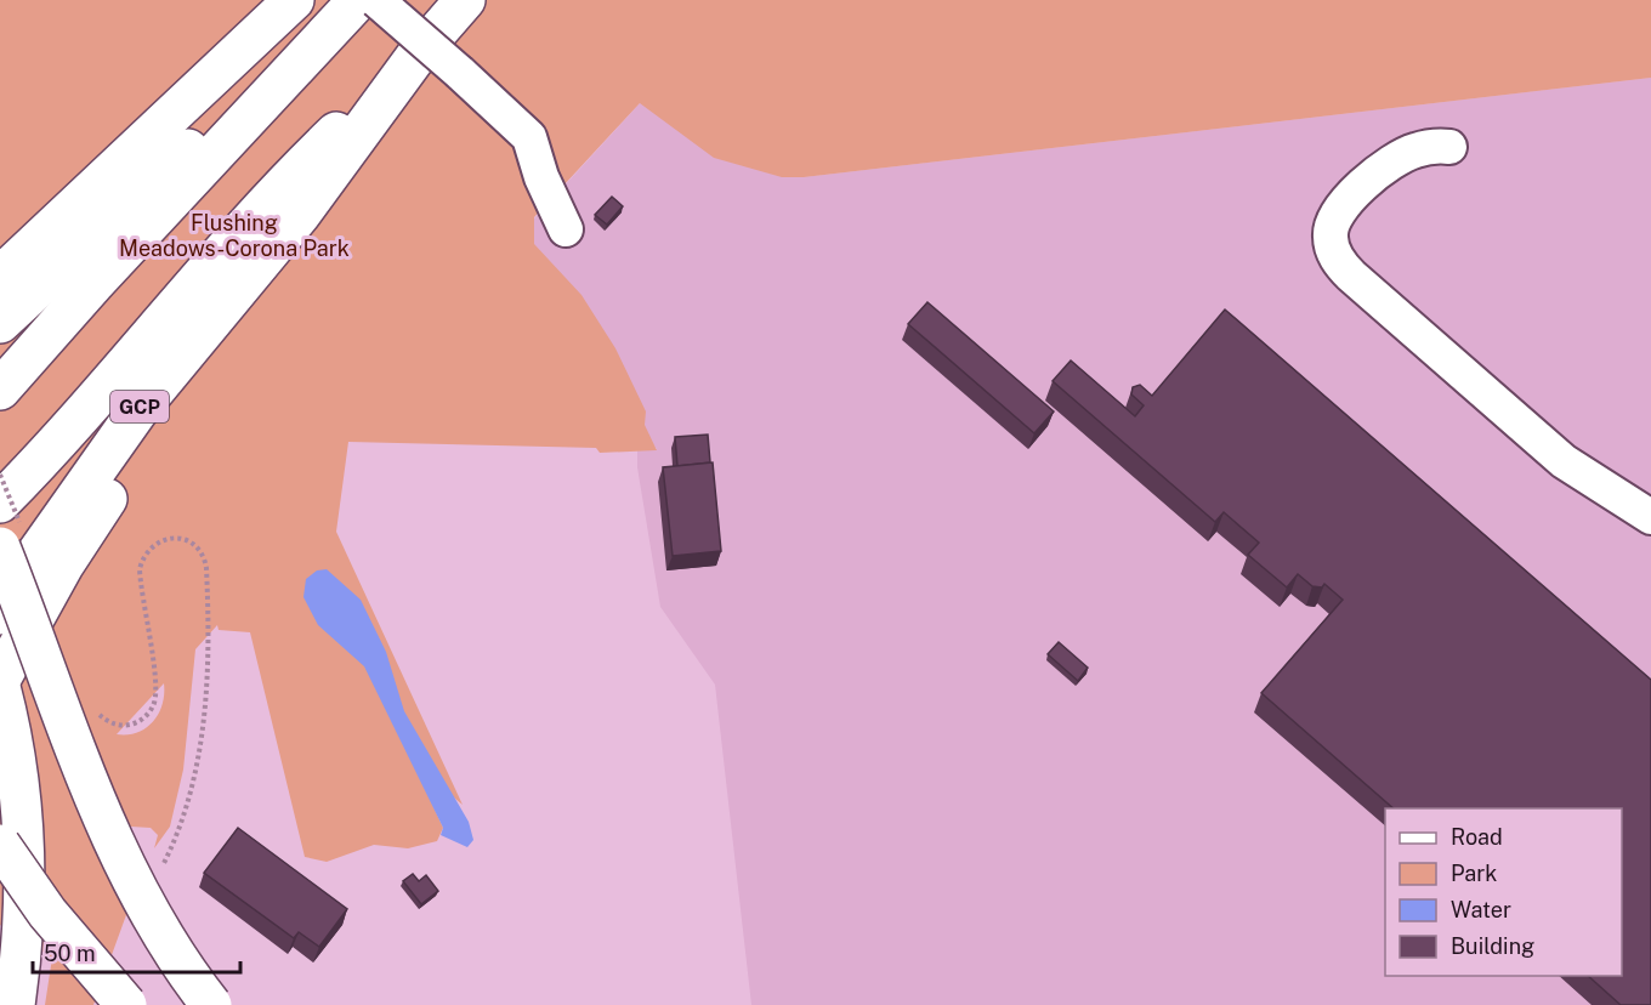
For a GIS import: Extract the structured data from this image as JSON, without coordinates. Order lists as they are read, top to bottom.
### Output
{
  "streets": {
    "main road": ["GCP"]
  },
  "parks": ["Flushing Meadows-Corona Park"],
  "legend": [
    "Road",
    "Park",
    "Water",
    "Building"
  ],
  "scale_bar": "50 m"
}
